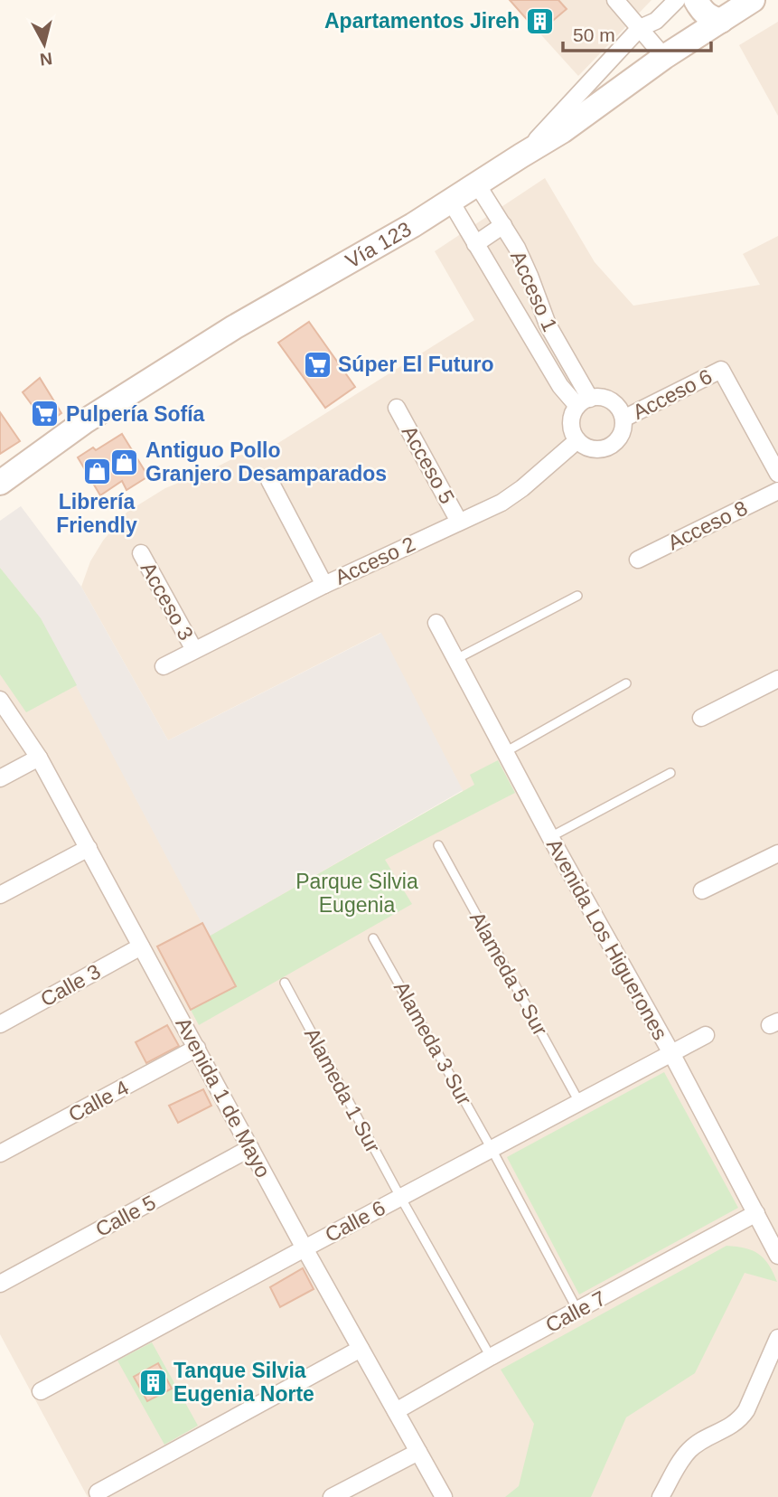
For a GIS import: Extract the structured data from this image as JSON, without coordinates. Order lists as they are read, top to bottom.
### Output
{
  "streets": {
    "main road": ["Vía 123"],
    "street": [
      "Acceso 1",
      "Acceso 6",
      "Acceso 5",
      "Acceso 8",
      "Acceso 2",
      "Acceso 3",
      "Avenida Los Higuerones",
      "Calle 3",
      "Avenida 1 de Mayo",
      "Calle 4",
      "Calle 5",
      "Calle 6",
      "Calle 7"
    ],
    "lane": ["Alameda 5 Sur", "Alameda 3 Sur", "Alameda 1 Sur"]
  },
  "crossings": [
    ["Vía 123", "Acceso 1"],
    ["Acceso 1", "Acceso 6"],
    ["Acceso 1", "Acceso 2"],
    ["Acceso 6", "Acceso 2"],
    ["Acceso 5", "Acceso 2"],
    ["Acceso 2", "Acceso 3"],
    ["Avenida Los Higuerones", "Calle 6"],
    ["Avenida Los Higuerones", "Calle 7"],
    ["Alameda 5 Sur", "Calle 6"],
    ["Calle 3", "Avenida 1 de Mayo"],
    ["Alameda 3 Sur", "Calle 6"],
    ["Alameda 3 Sur", "Calle 7"],
    ["Alameda 1 Sur", "Calle 6"],
    ["Alameda 1 Sur", "Calle 7"],
    ["Avenida 1 de Mayo", "Calle 4"],
    ["Avenida 1 de Mayo", "Calle 5"],
    ["Avenida 1 de Mayo", "Calle 6"],
    ["Avenida 1 de Mayo", "Calle 7"]
  ],
  "parks": ["Parque Silvia Eugenia"],
  "places": {
    "building": ["Apartamentos Jireh", "Tanque Silvia Eugenia Norte"],
    "supermarket": ["Súper El Futuro", "Pulpería Sofía"],
    "shop": ["Antiguo Pollo Granjero Desamparados", "Librería Friendly"]
  },
  "scale_bar": "50 m",
  "north": "bottom"
}
